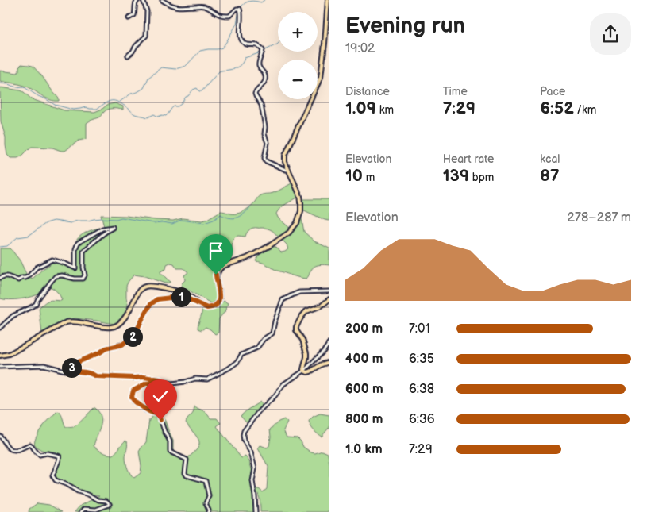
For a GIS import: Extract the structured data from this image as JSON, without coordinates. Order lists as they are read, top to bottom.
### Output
{
  "page": {
    "heading": ["Evening run", "19:02"],
    "map_buttons": ["+", "−"],
    "stats": [
      ["Distance", "1.09 km"],
      ["Time", "7:29"],
      ["Pace", "6:52 /km"],
      ["Elevation", "10 m"],
      ["Heart rate", "139 bpm"],
      ["kcal", "87"]
    ],
    "chart": ["Elevation", "278–287 m"],
    "pins": ["1", "2", "3"],
    "list": [
      {
        "name": "200 m",
        "note": "7:01"
      },
      {
        "name": "400 m",
        "note": "6:35"
      },
      {
        "name": "600 m",
        "note": "6:38"
      },
      {
        "name": "800 m",
        "note": "6:36"
      },
      {
        "name": "1.0 km",
        "note": "7:29"
      }
    ]
  }
}
